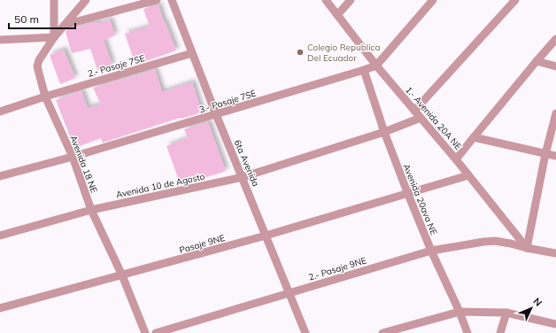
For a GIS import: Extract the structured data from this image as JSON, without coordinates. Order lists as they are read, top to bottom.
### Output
{
  "streets": {
    "street": [
      "2.- Pasaje 7SE",
      "3.- Pasaje 7SE",
      "1.- Avenida 20A NE",
      "6ta Avenida",
      "Avenida 18 NE",
      "Avenida 10 de Agosto",
      "Avenida 20ava NE",
      "Pasaje 9NE",
      "2.- Pasaje 9NE"
    ]
  },
  "crossings": [
    ["2.- Pasaje 7SE", "6ta Avenida"],
    ["2.- Pasaje 7SE", "Avenida 18 NE"],
    ["3.- Pasaje 7SE", "1.- Avenida 20A NE"],
    ["3.- Pasaje 7SE", "6ta Avenida"],
    ["3.- Pasaje 7SE", "Avenida 18 NE"],
    ["3.- Pasaje 7SE", "Avenida 20ava NE"],
    ["1.- Avenida 20A NE", "Avenida 10 de Agosto"],
    ["1.- Avenida 20A NE", "Pasaje 9NE"],
    ["1.- Avenida 20A NE", "2.- Pasaje 9NE"],
    ["6ta Avenida", "Avenida 10 de Agosto"],
    ["6ta Avenida", "Pasaje 9NE"],
    ["6ta Avenida", "2.- Pasaje 9NE"],
    ["Avenida 18 NE", "Avenida 10 de Agosto"],
    ["Avenida 18 NE", "Pasaje 9NE"],
    ["Avenida 10 de Agosto", "Avenida 20ava NE"],
    ["Avenida 20ava NE", "Pasaje 9NE"],
    ["Avenida 20ava NE", "2.- Pasaje 9NE"]
  ],
  "places": ["Colegio Republica Del Ecuador"],
  "scale_bar": "50 m",
  "north": "top right"
}
